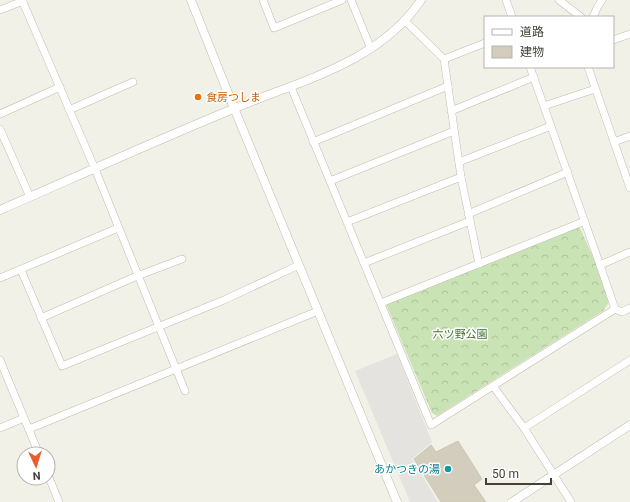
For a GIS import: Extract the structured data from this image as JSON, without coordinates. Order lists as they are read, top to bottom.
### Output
{
  "parks": ["六ツ野公園"],
  "places": ["食房つしま", "あかつきの湯"],
  "legend": ["道路", "建物"],
  "scale_bar": "50 m",
  "north": "bottom"
}
